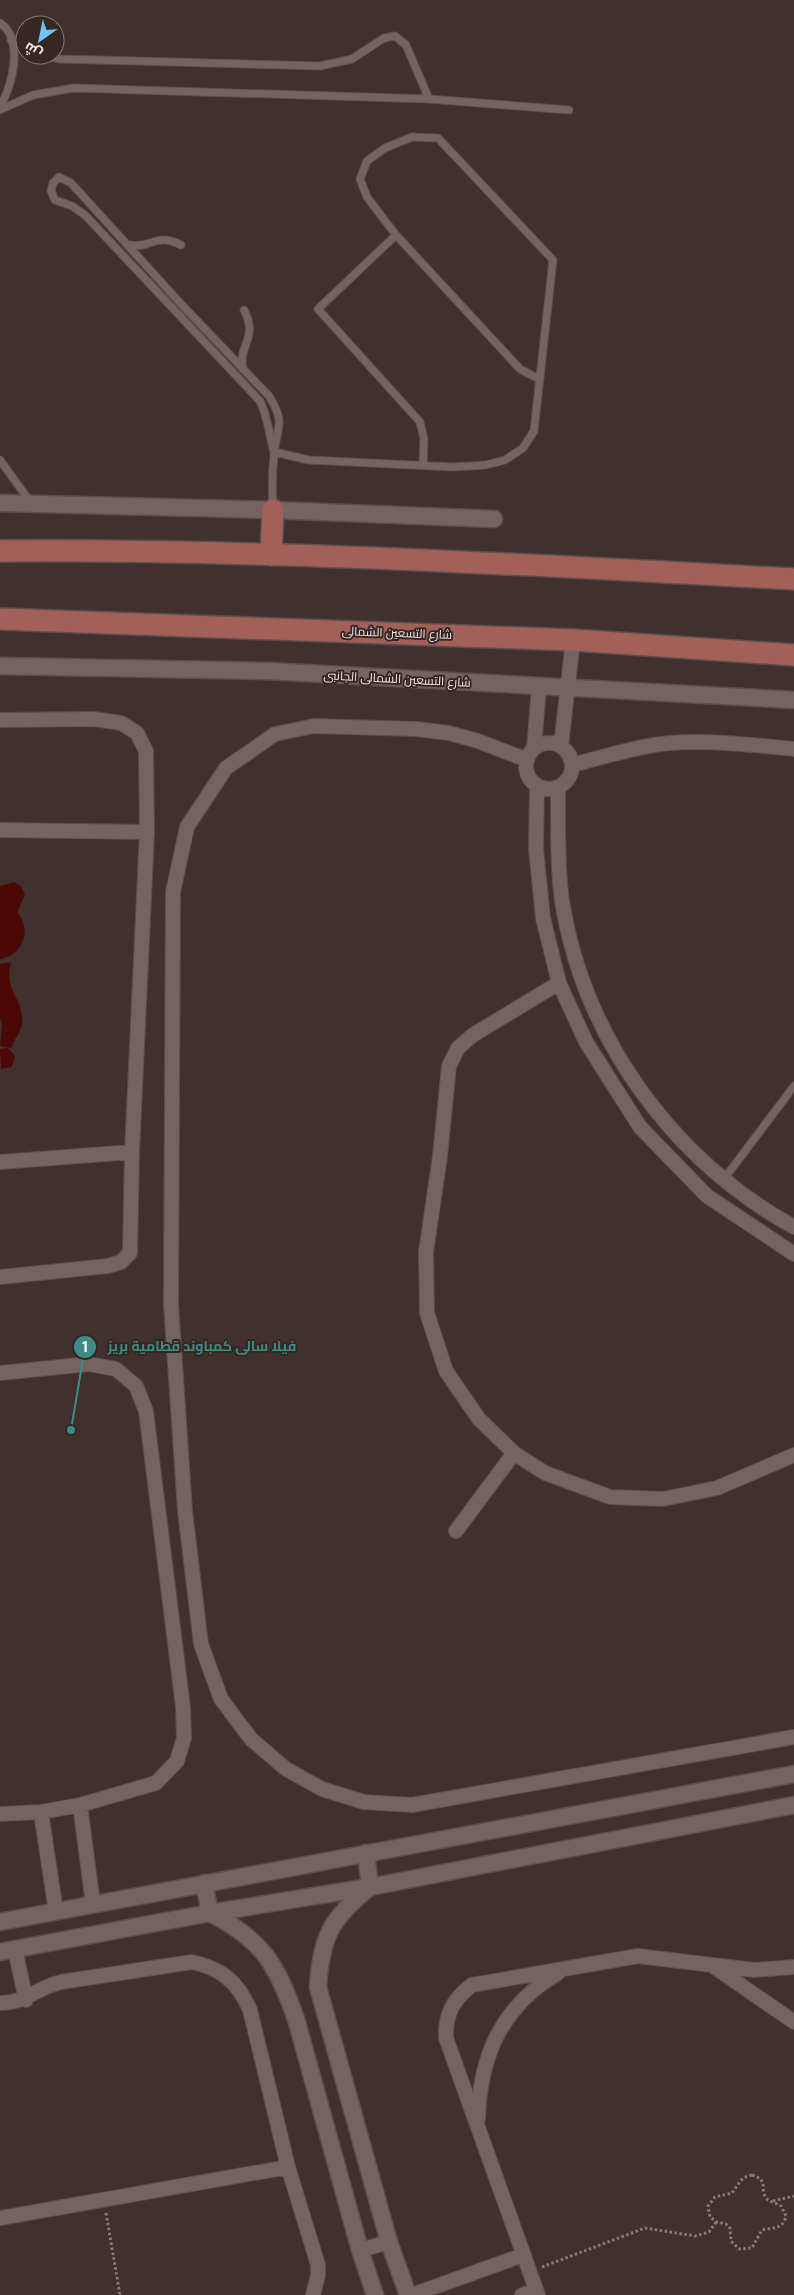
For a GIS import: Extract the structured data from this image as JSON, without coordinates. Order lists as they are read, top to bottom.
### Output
{
  "streets": {
    "main road": ["شارع التسعين الشمالى"],
    "street": ["شارع التسعين الشمالى الجانبى"]
  },
  "places": ["فيلا سالى كمباوند قطامية بريز"],
  "north": "bottom left"
}
